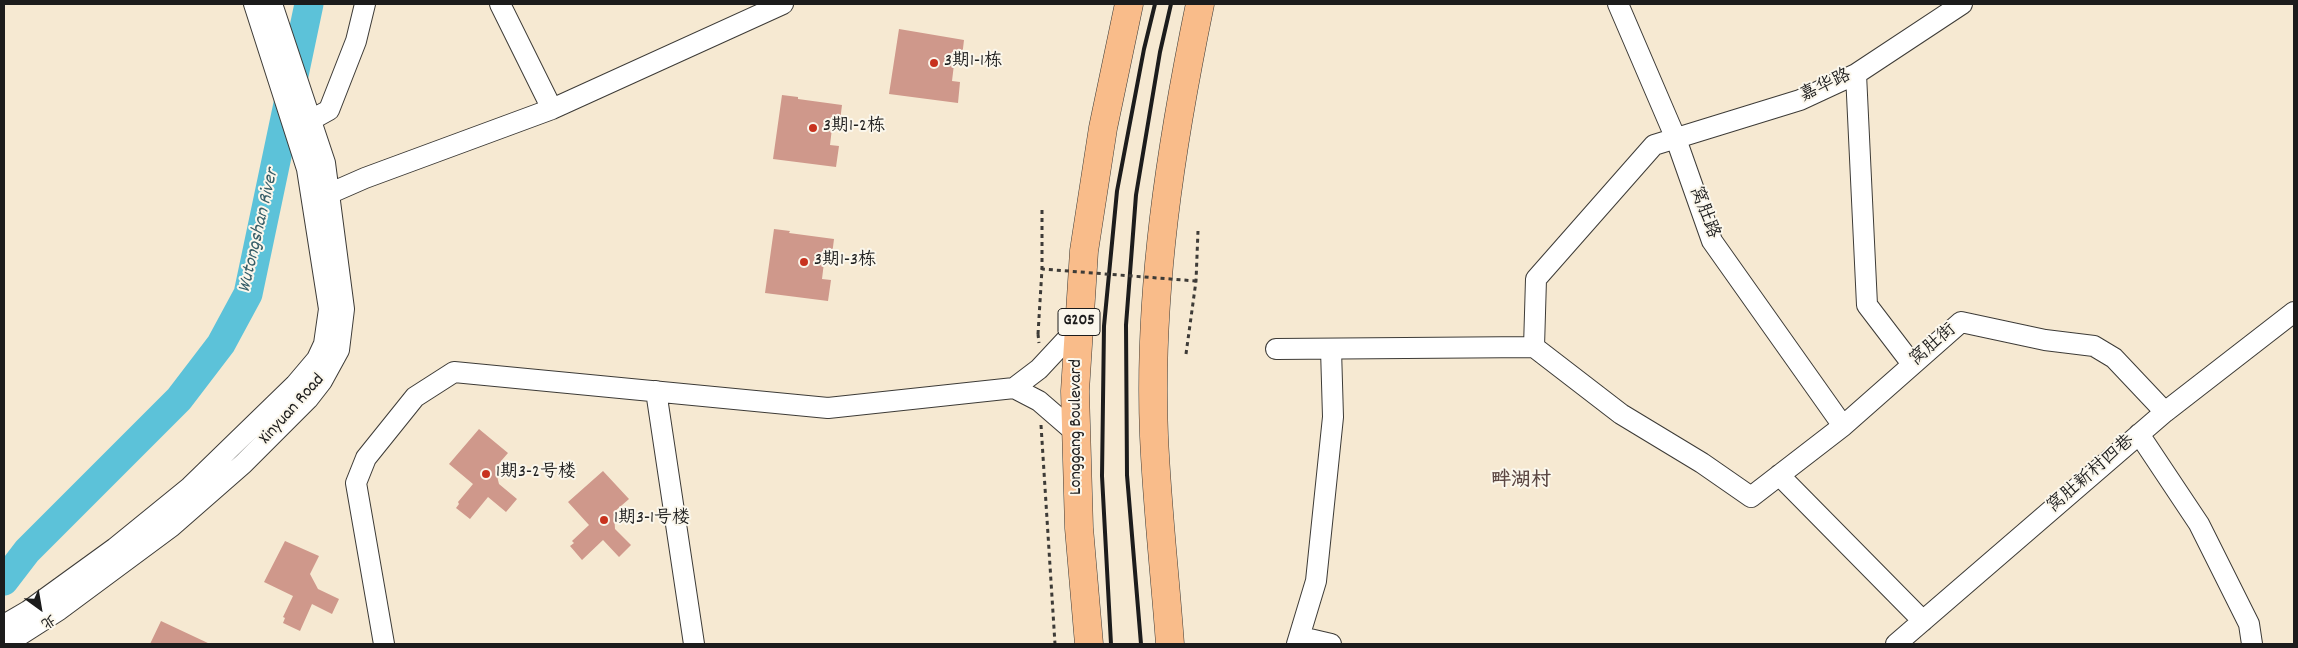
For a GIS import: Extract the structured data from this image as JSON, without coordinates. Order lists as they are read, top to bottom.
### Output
{
  "streets": {
    "highway": ["G205", "Longgang Boulevard"],
    "street": [
      "嘉华路",
      "窝肚路",
      "窝肚街",
      "Xinyuan Road",
      "窝肚新村四巷"
    ]
  },
  "crossings": [
    ["嘉华路", "窝肚路"],
    ["嘉华路", "窝肚街"],
    ["窝肚路", "窝肚街"],
    ["窝肚街", "窝肚新村四巷"]
  ],
  "districts": ["畔湖村"],
  "water": ["Wutongshan River"],
  "places": [
    "3期1-1栋",
    "3期1-2栋",
    "3期1-3栋",
    "1期3-2号楼",
    "1期3-1号楼"
  ],
  "north": "bottom right"
}
